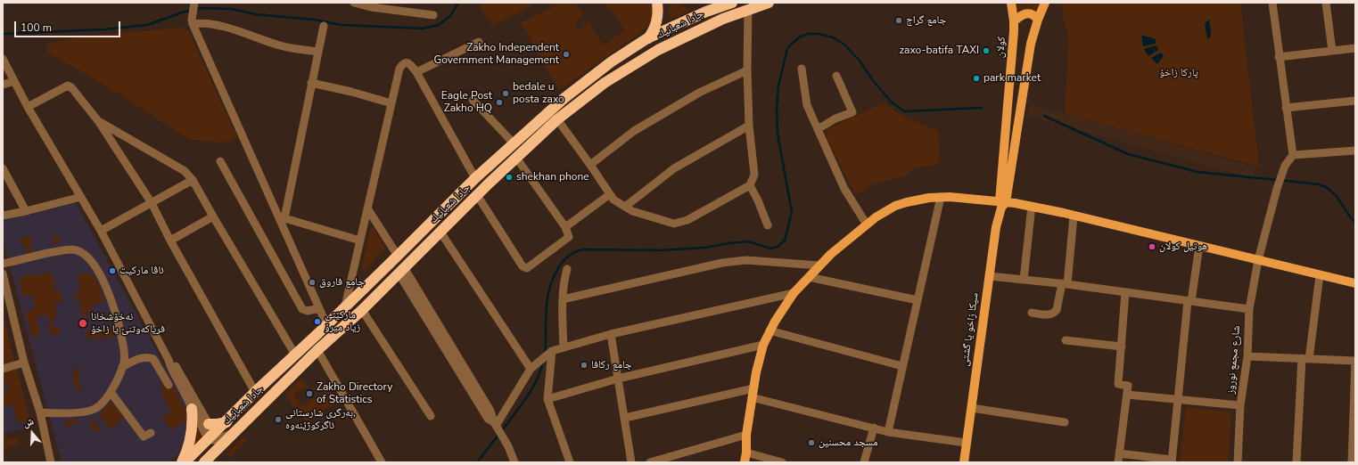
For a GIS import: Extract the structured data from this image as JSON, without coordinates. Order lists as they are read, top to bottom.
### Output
{
  "streets": {
    "highway": ["جادا شعبانيك"],
    "main road": ["كولان", "سیکا زاخو یا گشتى"],
    "street": ["شارع مجمع نوروز"]
  },
  "crossings": [
    ["كولان", "سیکا زاخو یا گشتى"]
  ],
  "parks": ["پارکا زاخۆ"],
  "places": [
    "جامع گراج",
    "zaxo-batifa TAXI",
    "Zakho Independent Government Management",
    "park market",
    "bedale u posta zaxo",
    "Eagle Post Zakho HQ",
    "shekhan phone",
    "هوتيل كولان",
    "ئاڤا ماركيت",
    "جامع فاروق",
    "مارکێتی زیاد میرۆ",
    "نه‌خۆشخانا فرياكه‌وتنێ يا زاخۆ",
    "جامع ركافا",
    "Zakho Directory of Statistics",
    "بەرگری شارستانی, ئاگرکوژێنەوە",
    "مسجد محسنين"
  ],
  "scale_bar": "100 m",
  "north": "top"
}
